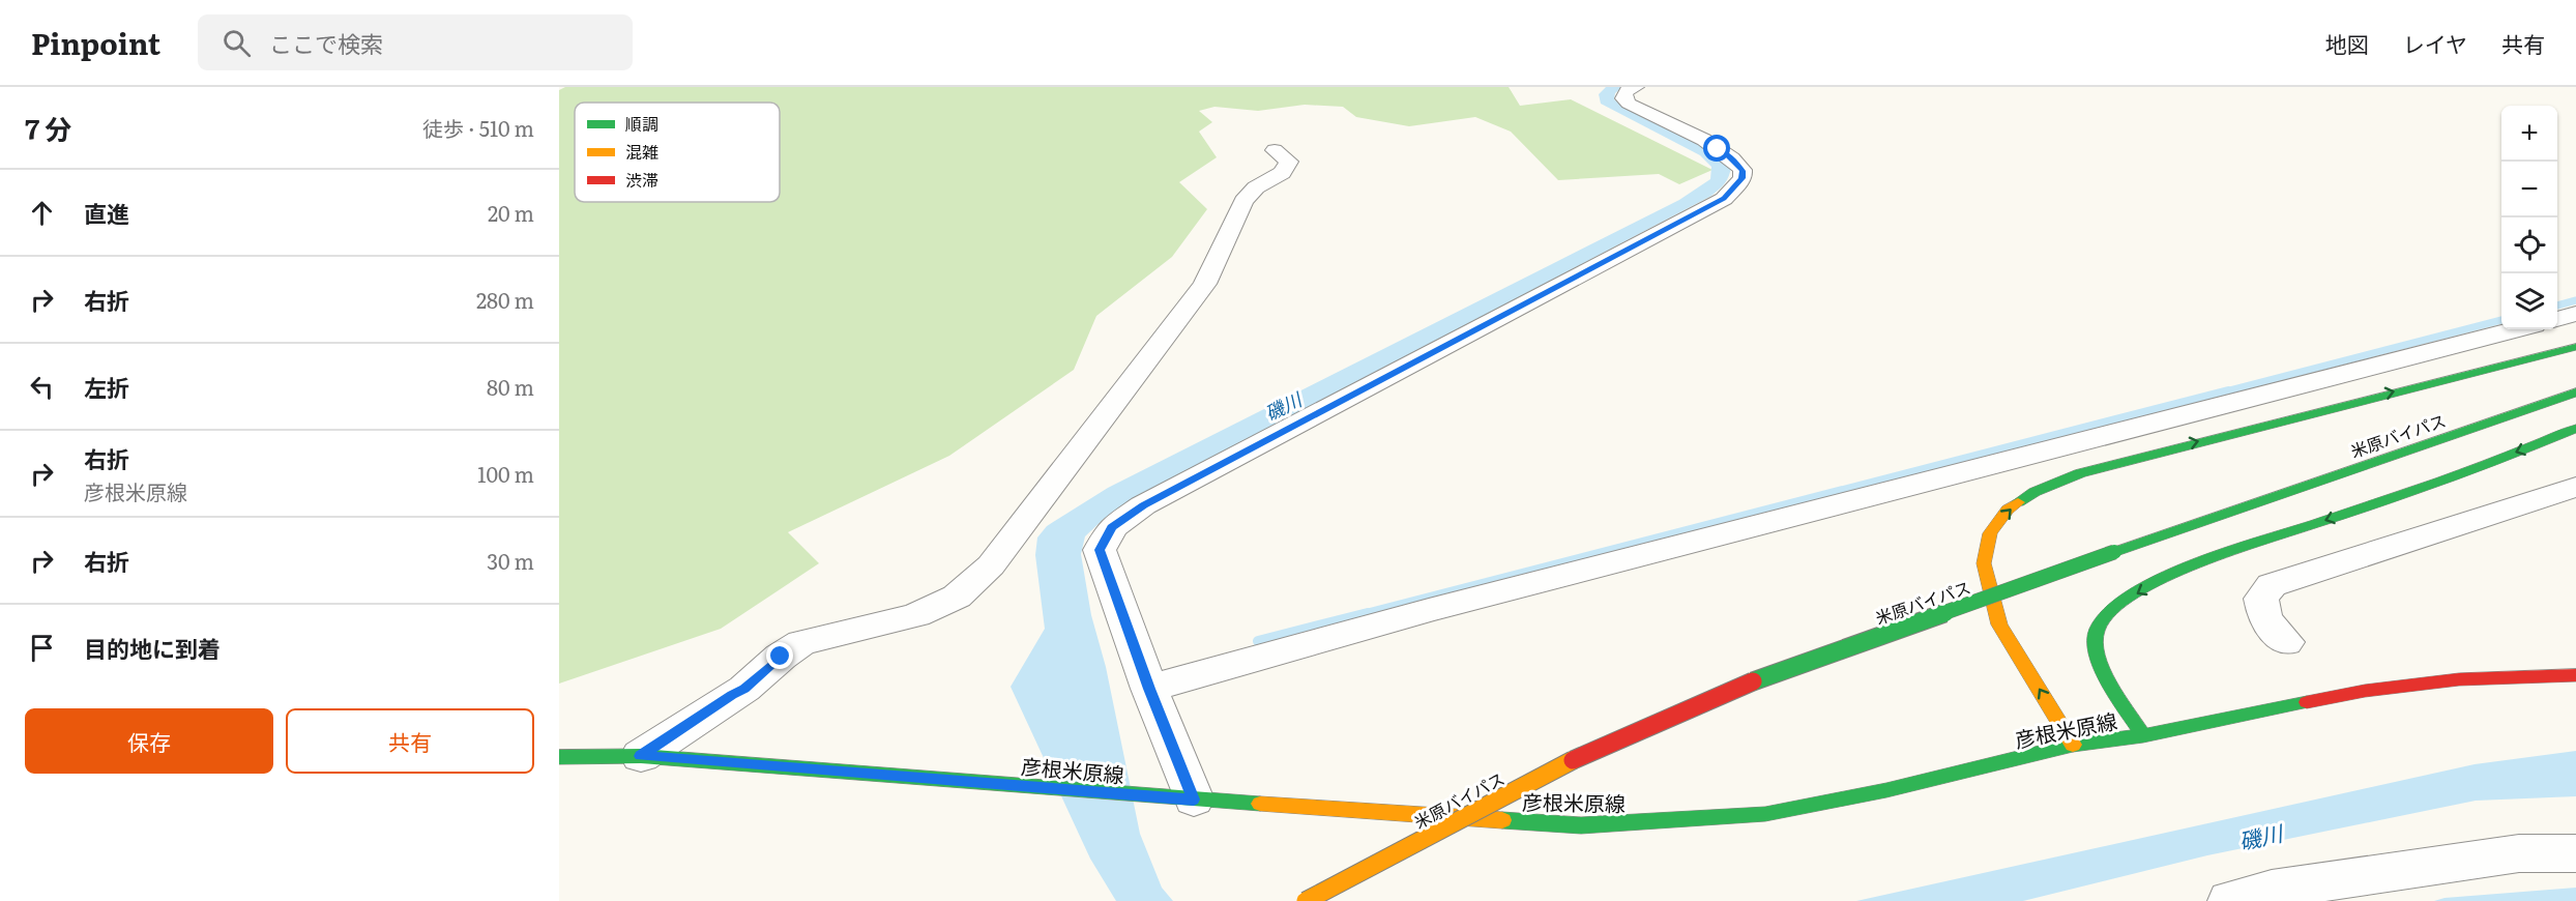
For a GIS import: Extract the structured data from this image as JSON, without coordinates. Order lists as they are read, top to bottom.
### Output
{
  "streets": {
    "main road": ["米原バイパス", "彦根米原線"]
  },
  "water": ["磯川"],
  "legend": ["順調", "混雑", "渋滞"],
  "page": {
    "header": "Pinpoint",
    "search": "ここで検索",
    "nav": ["地図", "レイヤ", "共有"],
    "heading": ["7 分", "徒歩 · 510 m"],
    "map_buttons": ["+", "−"],
    "list": [
      ["直進", "20 m"],
      ["右折", "280 m"],
      ["左折", "80 m"],
      ["右折", "彦根米原線", "100 m"],
      ["右折", "30 m"],
      "目的地に到着"
    ],
    "buttons": ["保存", "共有"]
  }
}
